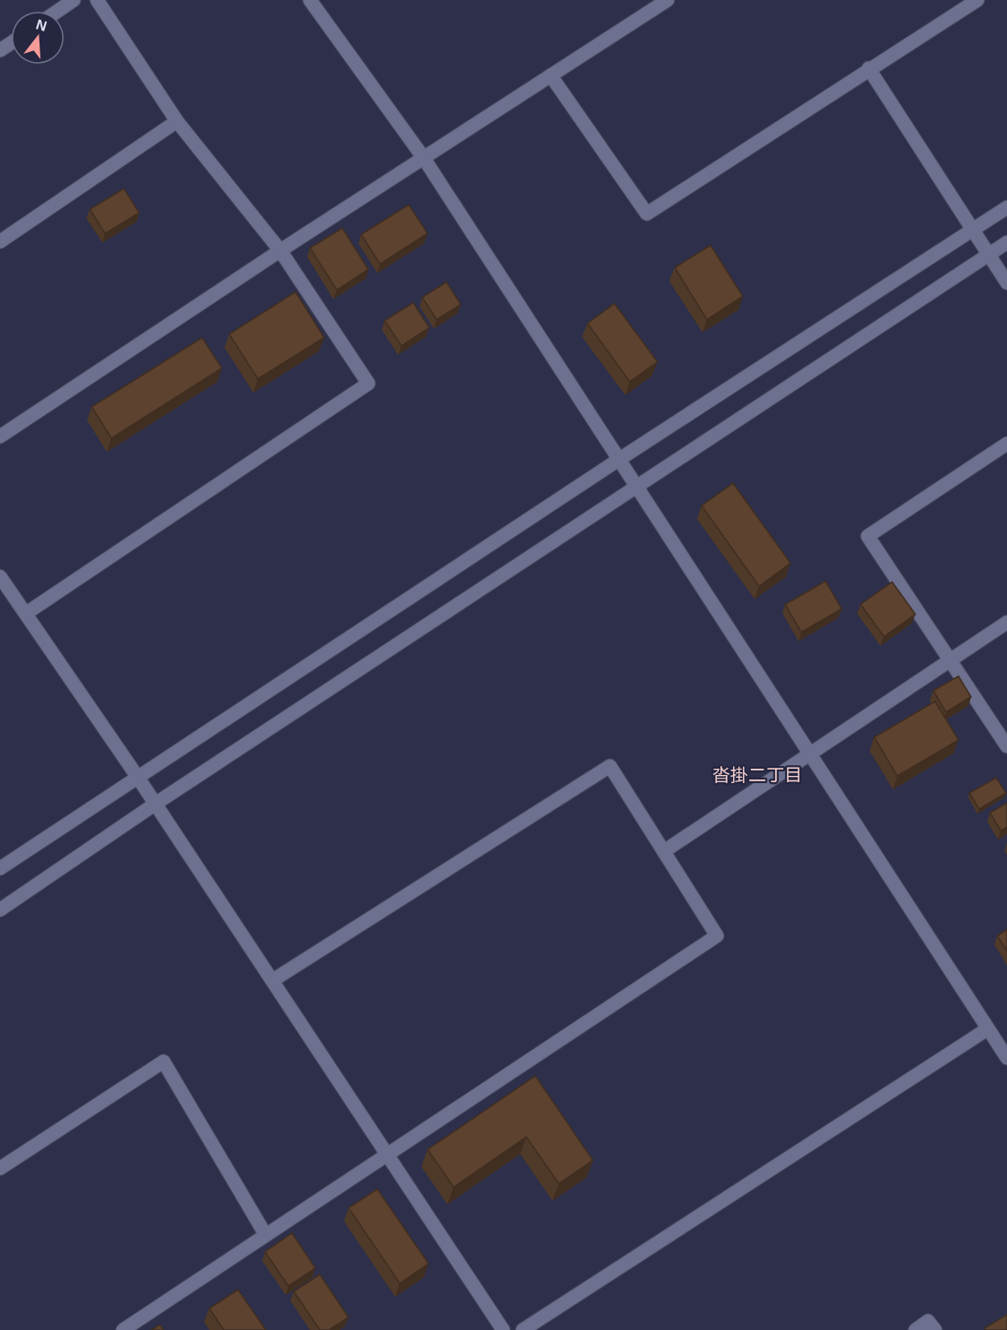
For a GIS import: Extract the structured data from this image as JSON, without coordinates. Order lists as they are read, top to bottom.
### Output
{
  "districts": ["沓掛二丁目"],
  "north": "top"
}
